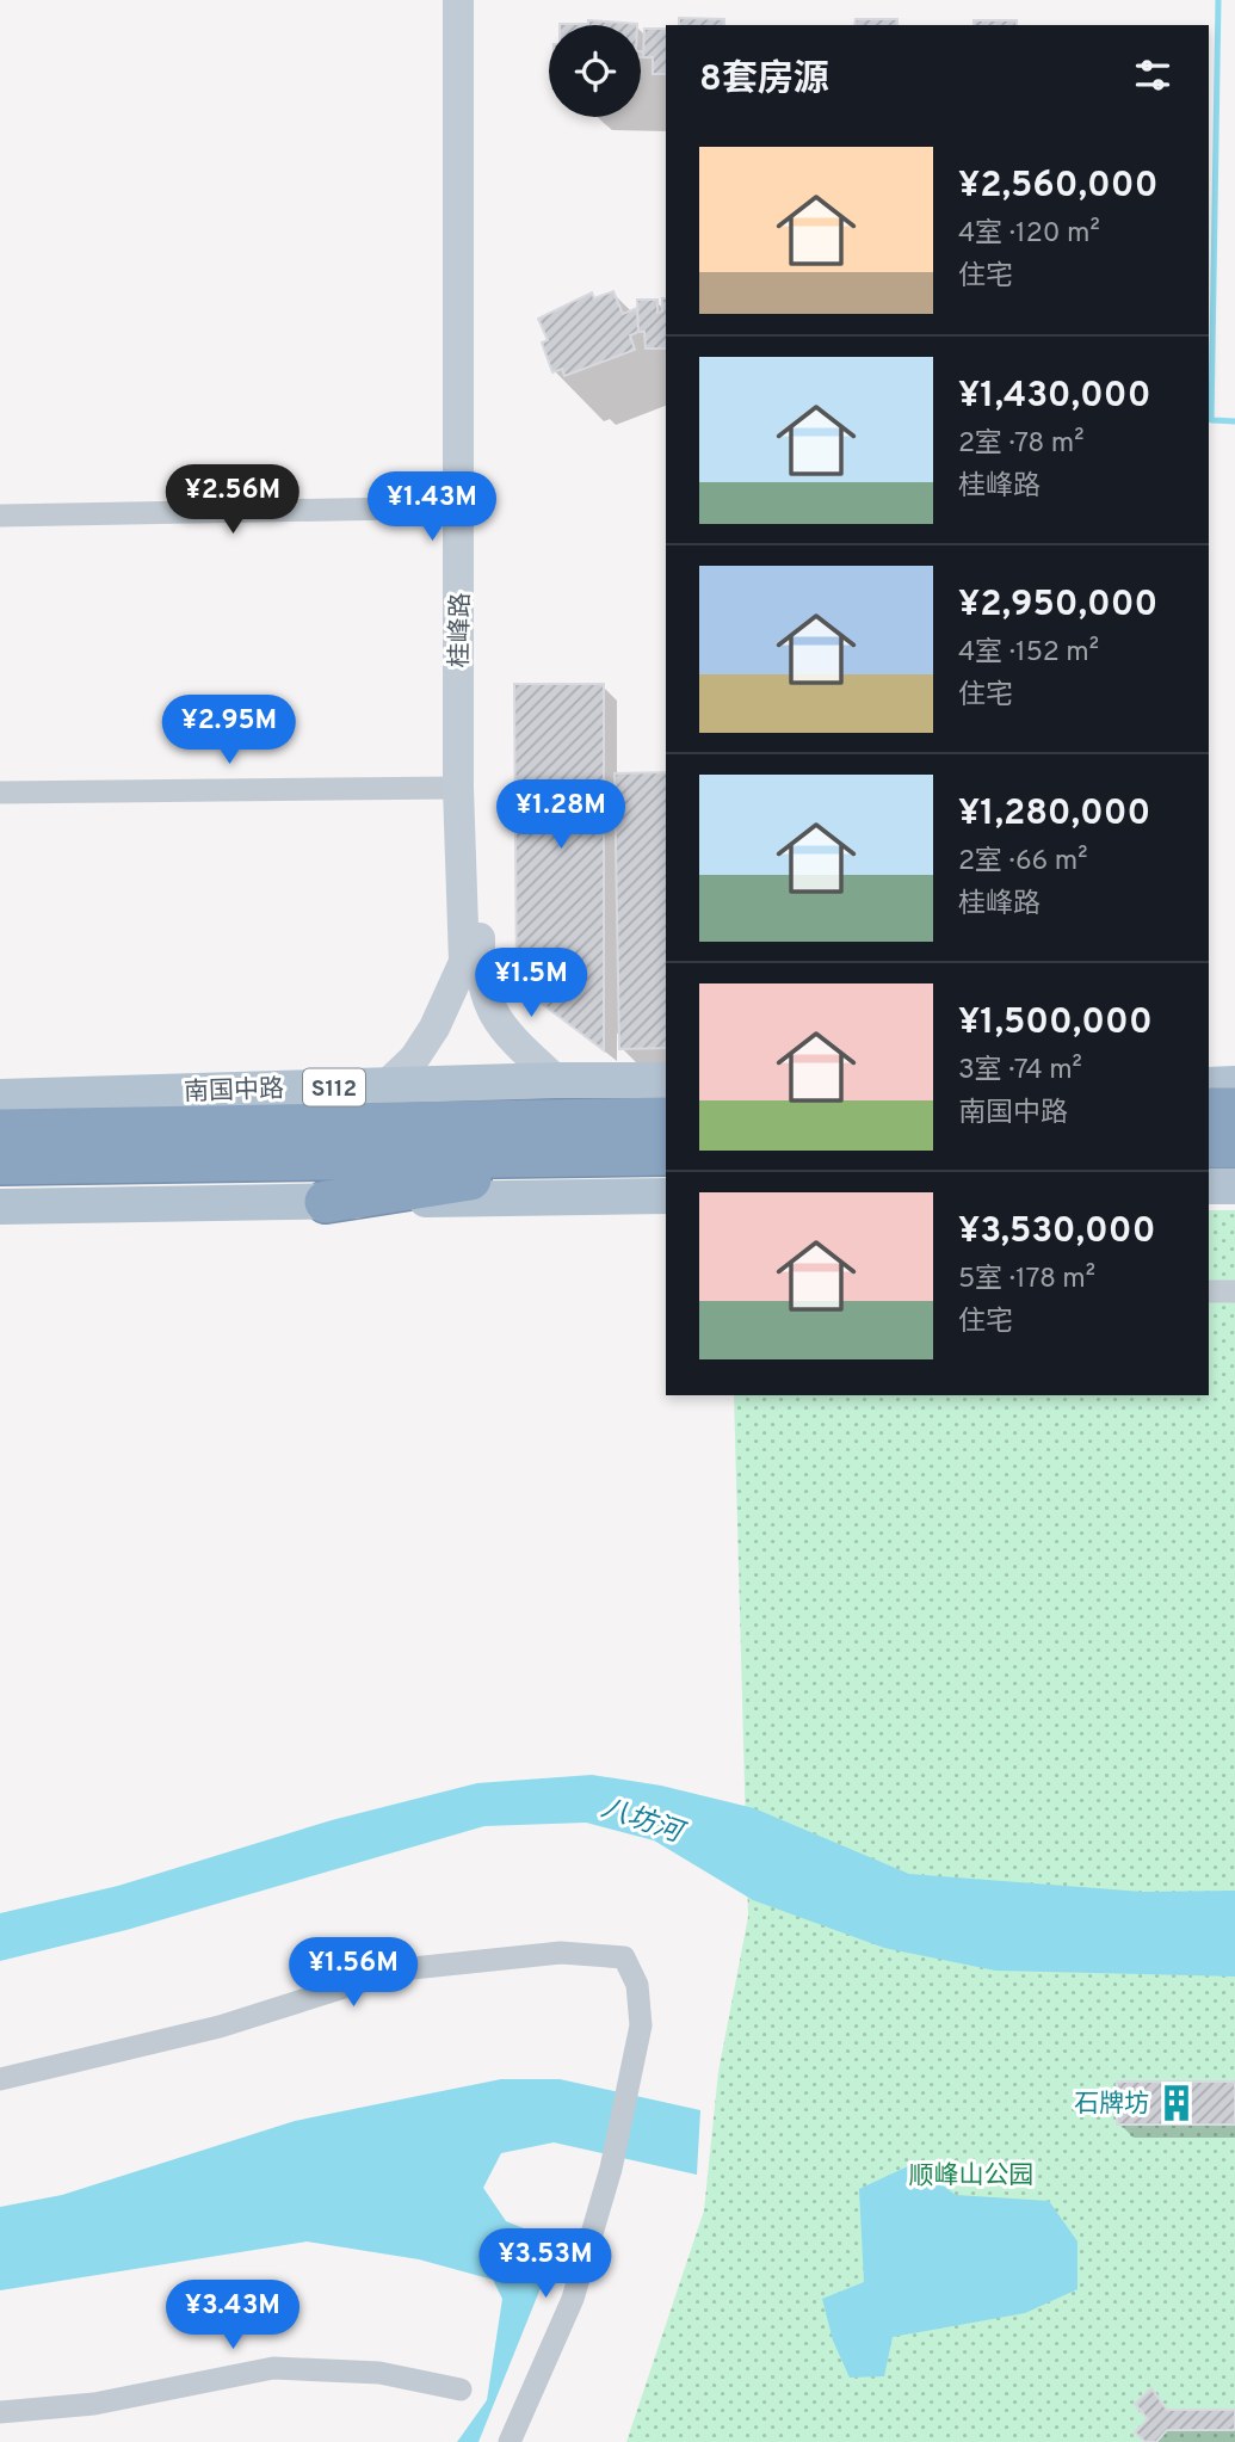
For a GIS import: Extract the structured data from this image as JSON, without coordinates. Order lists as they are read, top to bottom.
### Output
{
  "streets": {
    "highway": ["S112", "南国中路"],
    "street": ["桂峰路"]
  },
  "crossings": [
    ["桂峰路", "南国中路"]
  ],
  "water": ["八坊河"],
  "parks": ["顺峰山公园"],
  "places": {
    "building": ["石牌坊"]
  },
  "page": {
    "heading": "8套房源",
    "list": [
      {
        "name": "¥2,560,000",
        "note": "4室 · 120 m² · 住宅"
      },
      {
        "name": "¥1,430,000",
        "note": "2室 · 78 m² · 桂峰路"
      },
      {
        "name": "¥2,950,000",
        "note": "4室 · 152 m² · 住宅"
      },
      {
        "name": "¥1,280,000",
        "note": "2室 · 66 m² · 桂峰路"
      },
      {
        "name": "¥1,500,000",
        "note": "3室 · 74 m² · 南国中路"
      },
      {
        "name": "¥3,530,000",
        "note": "5室 · 178 m² · 住宅"
      }
    ],
    "price": [
      "¥2.56M",
      "¥1.43M",
      "¥2.95M",
      "¥1.28M",
      "¥1.5M",
      "¥1.56M",
      "¥3.53M",
      "¥3.43M"
    ]
  }
}
